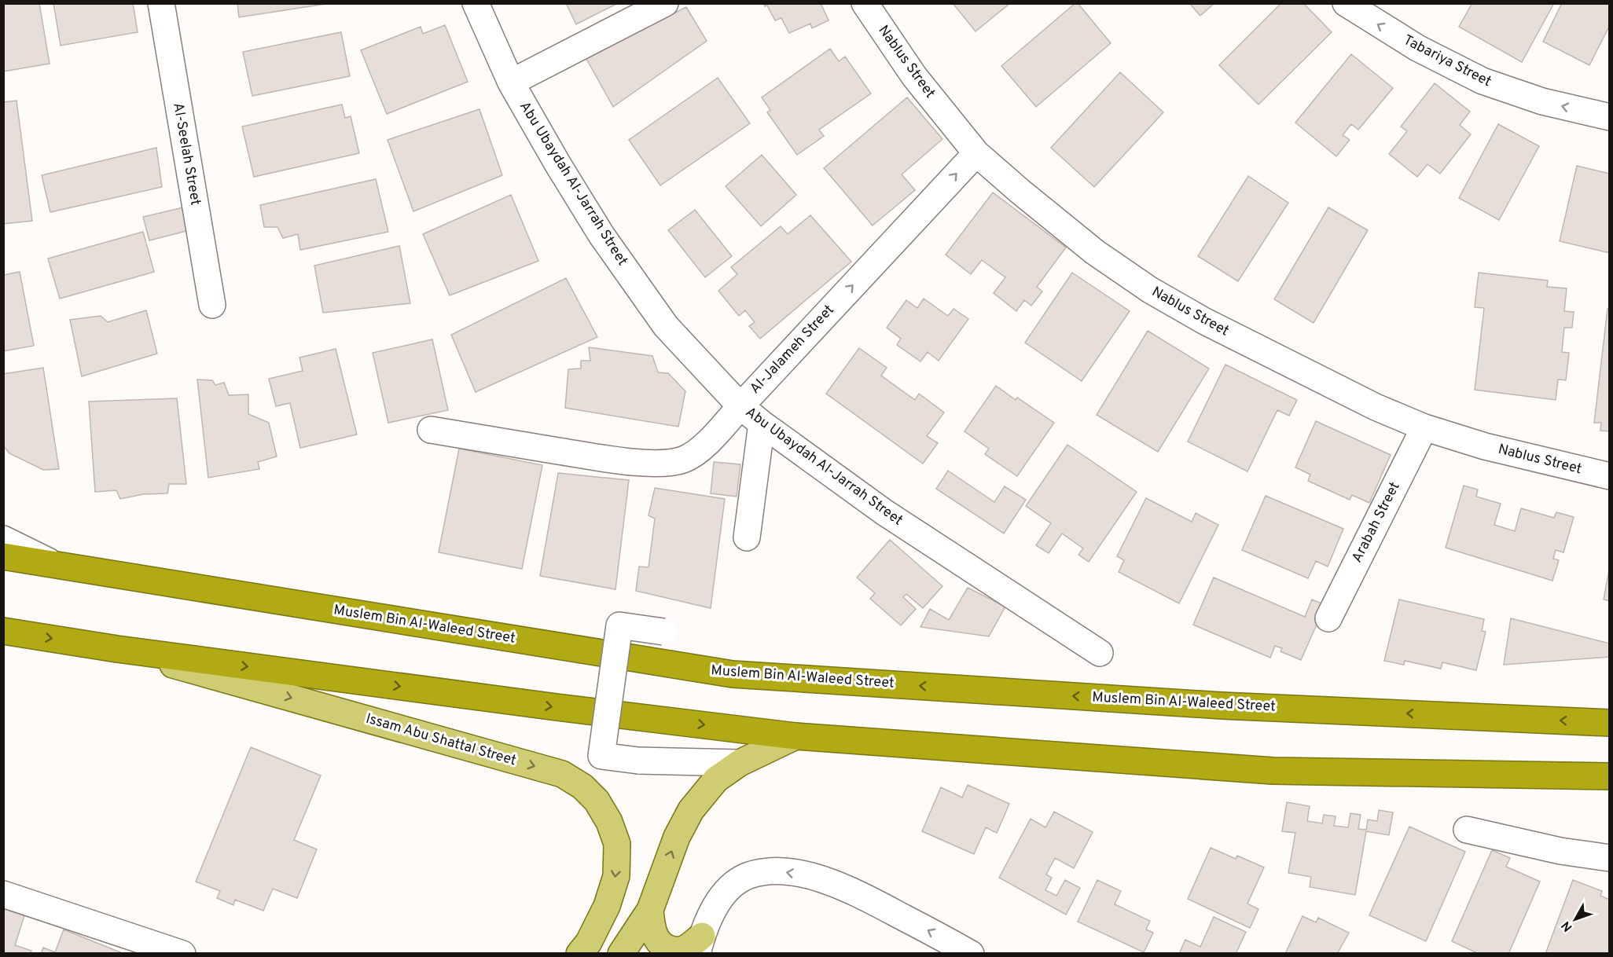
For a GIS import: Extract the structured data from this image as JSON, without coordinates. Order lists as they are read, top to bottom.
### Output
{
  "streets": {
    "highway": ["Muslem Bin Al-Waleed Street"],
    "main road": ["Issam Abu Shattal Street"],
    "street": [
      "Tabariya Street",
      "Nablus Street",
      "Al-Seelah Street",
      "Abu Ubaydah Al-Jarrah Street",
      "Al-Jalameh Street",
      "Arabah Street"
    ]
  },
  "crossings": [
    ["Nablus Street", "Al-Jalameh Street"],
    ["Nablus Street", "Arabah Street"],
    ["Abu Ubaydah Al-Jarrah Street", "Al-Jalameh Street"]
  ],
  "one_way": ["Tabariya Street", "Al-Jalameh Street", "Issam Abu Shattal Street"],
  "north": "bottom left"
}
